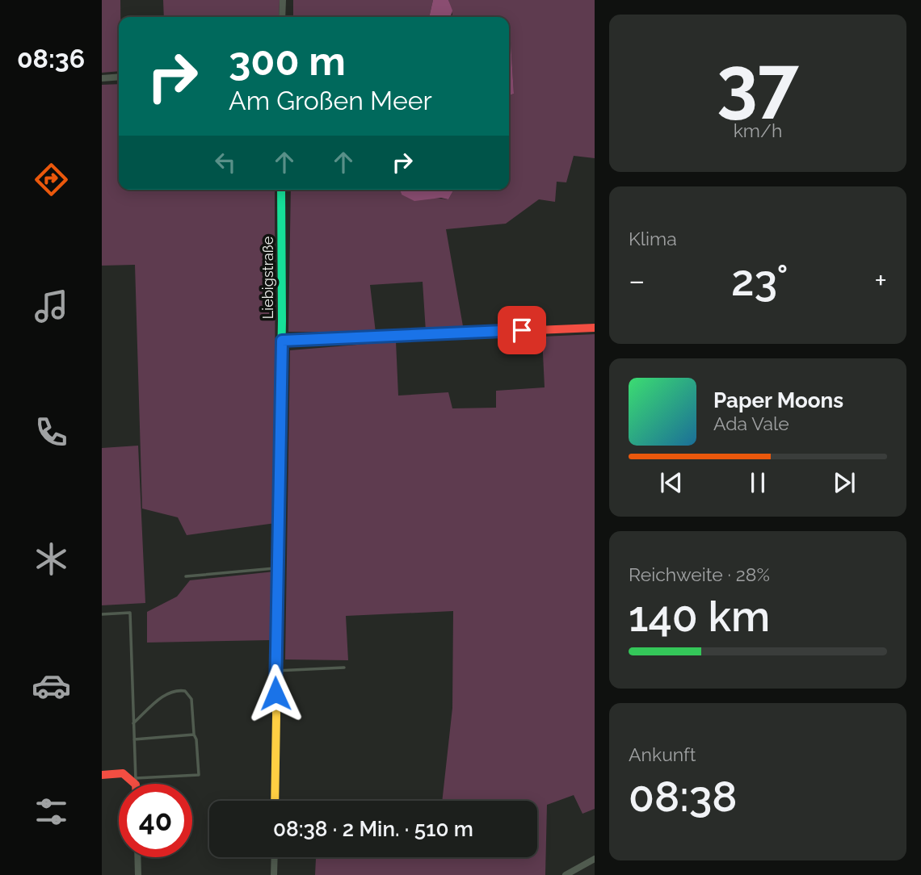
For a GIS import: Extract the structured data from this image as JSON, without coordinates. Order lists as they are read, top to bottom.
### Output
{
  "streets": {
    "street": ["Liebigstraße"]
  },
  "page": {
    "tabs": "08:36",
    "tile": [
      ["37", "km/h"],
      "Klima",
      ["Reichweite · 28%", "140 km"],
      ["Ankunft", "08:38"]
    ],
    "turn": ["300 m", "Am Großen Meer"],
    "heat": ["−", "23°", "+"],
    "song": ["Paper Moons", "Ada Vale"],
    "limit": "40",
    "trip": "08:38 · 2 Min. · 510 m"
  }
}
